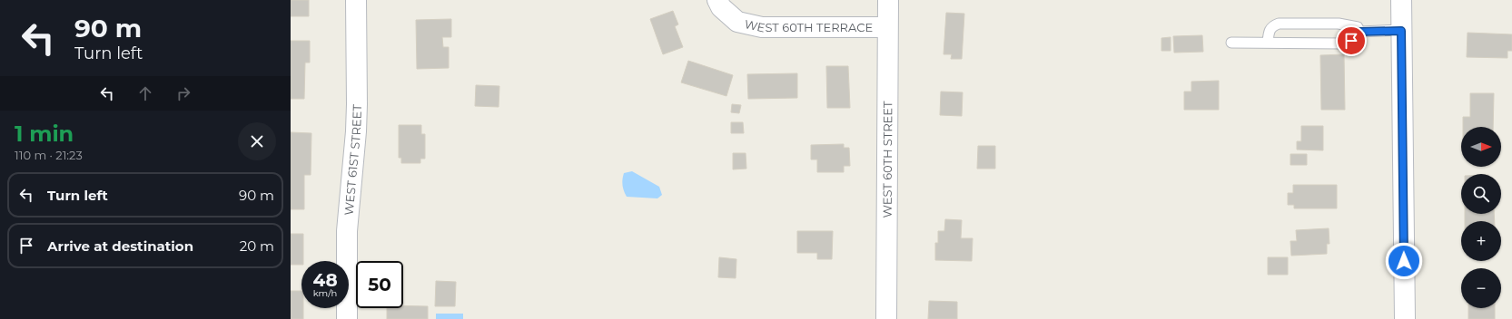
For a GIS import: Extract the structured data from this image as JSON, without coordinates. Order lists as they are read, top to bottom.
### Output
{
  "streets": {
    "street": ["WEST 60TH TERRACE", "WEST 61ST STREET", "WEST 60TH STREET"]
  },
  "crossings": [
    ["WEST 60TH TERRACE", "WEST 60TH STREET"]
  ],
  "north": "right",
  "page": {
    "turn": ["90 m", "Turn left"],
    "heading": ["1 min", "110 m · 21:23"],
    "map_buttons": ["+", "−"],
    "list": [
      {
        "name": "Turn left",
        "value": "90 m"
      },
      {
        "name": "Arrive at destination",
        "value": "20 m"
      }
    ],
    "speed": "48 km/h",
    "limit": "50"
  }
}
